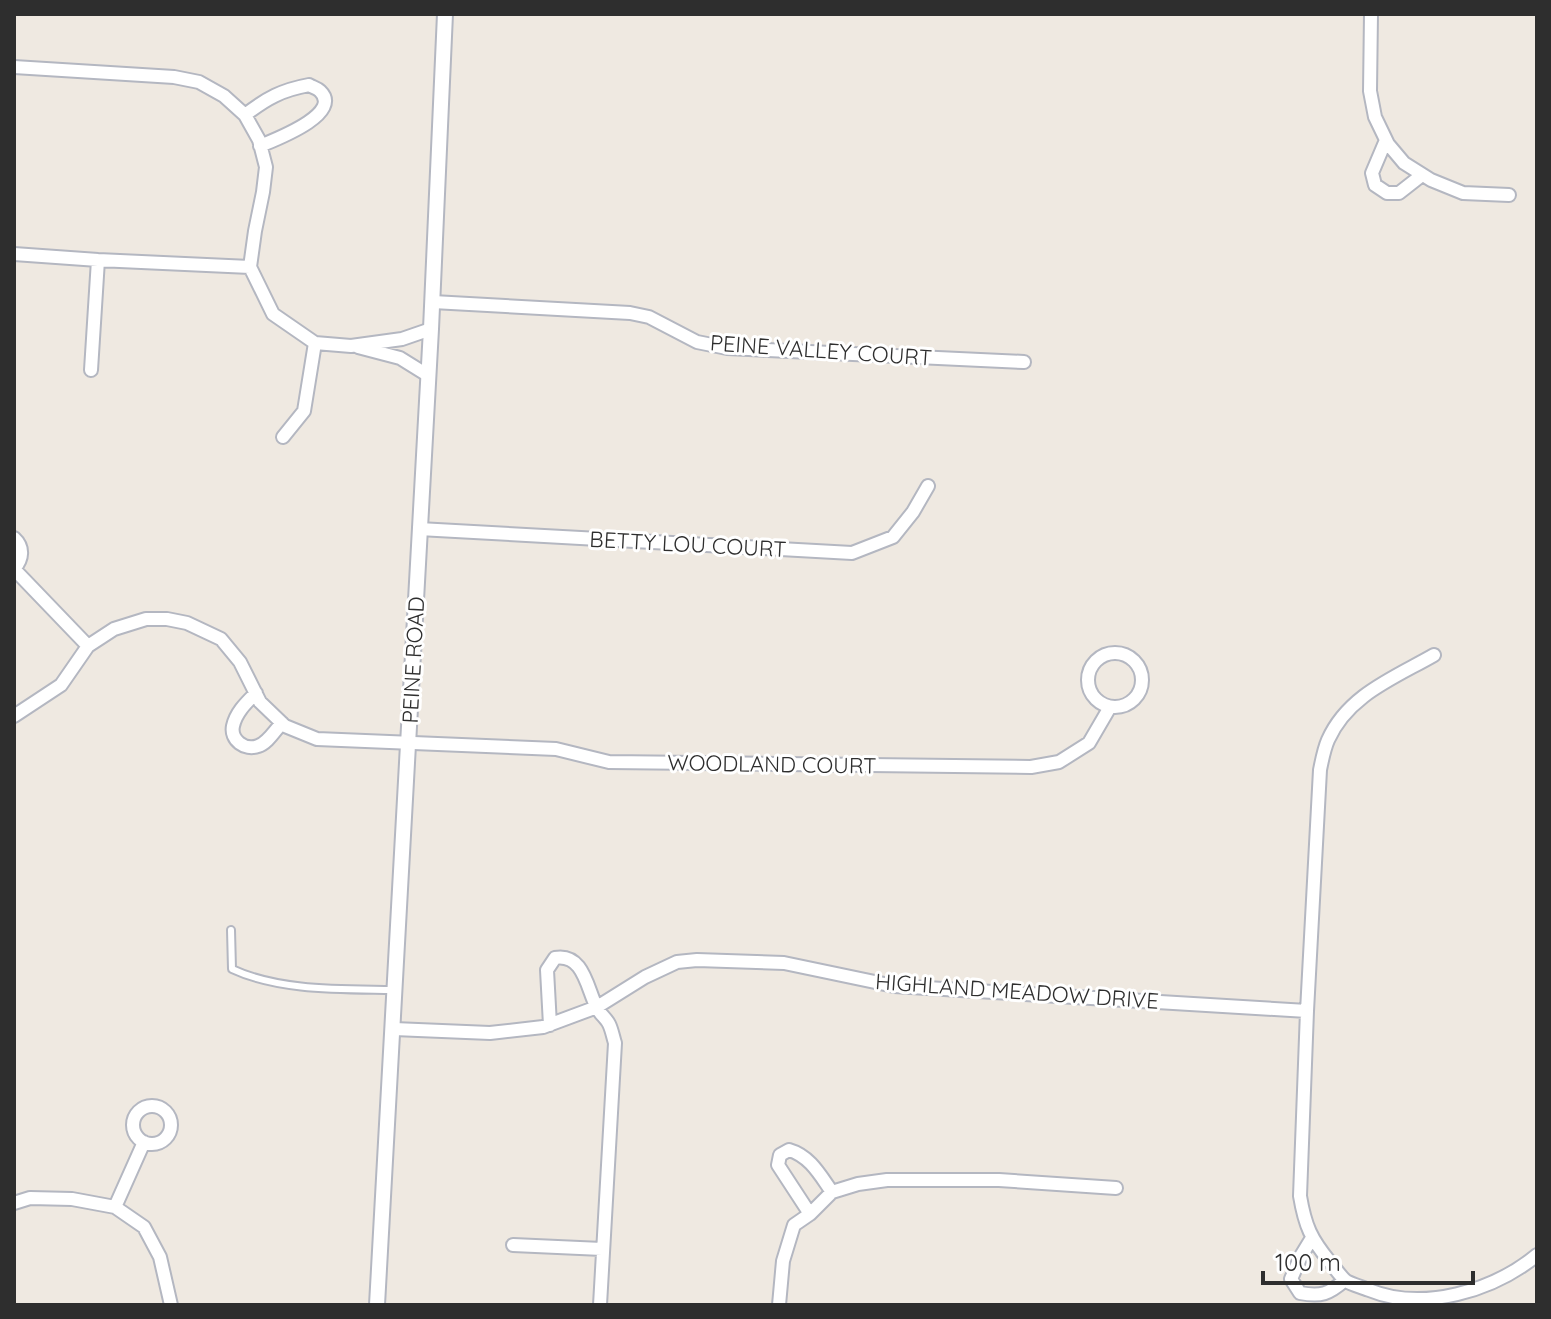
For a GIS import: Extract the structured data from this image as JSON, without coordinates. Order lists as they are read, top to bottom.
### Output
{
  "streets": {
    "street": [
      "PEINE VALLEY COURT",
      "BETTY LOU COURT",
      "PEINE ROAD",
      "WOODLAND COURT",
      "HIGHLAND MEADOW DRIVE"
    ]
  },
  "crossings": [
    ["PEINE VALLEY COURT", "PEINE ROAD"],
    ["BETTY LOU COURT", "PEINE ROAD"],
    ["PEINE ROAD", "WOODLAND COURT"],
    ["PEINE ROAD", "HIGHLAND MEADOW DRIVE"]
  ],
  "scale_bar": "100 m"
}
